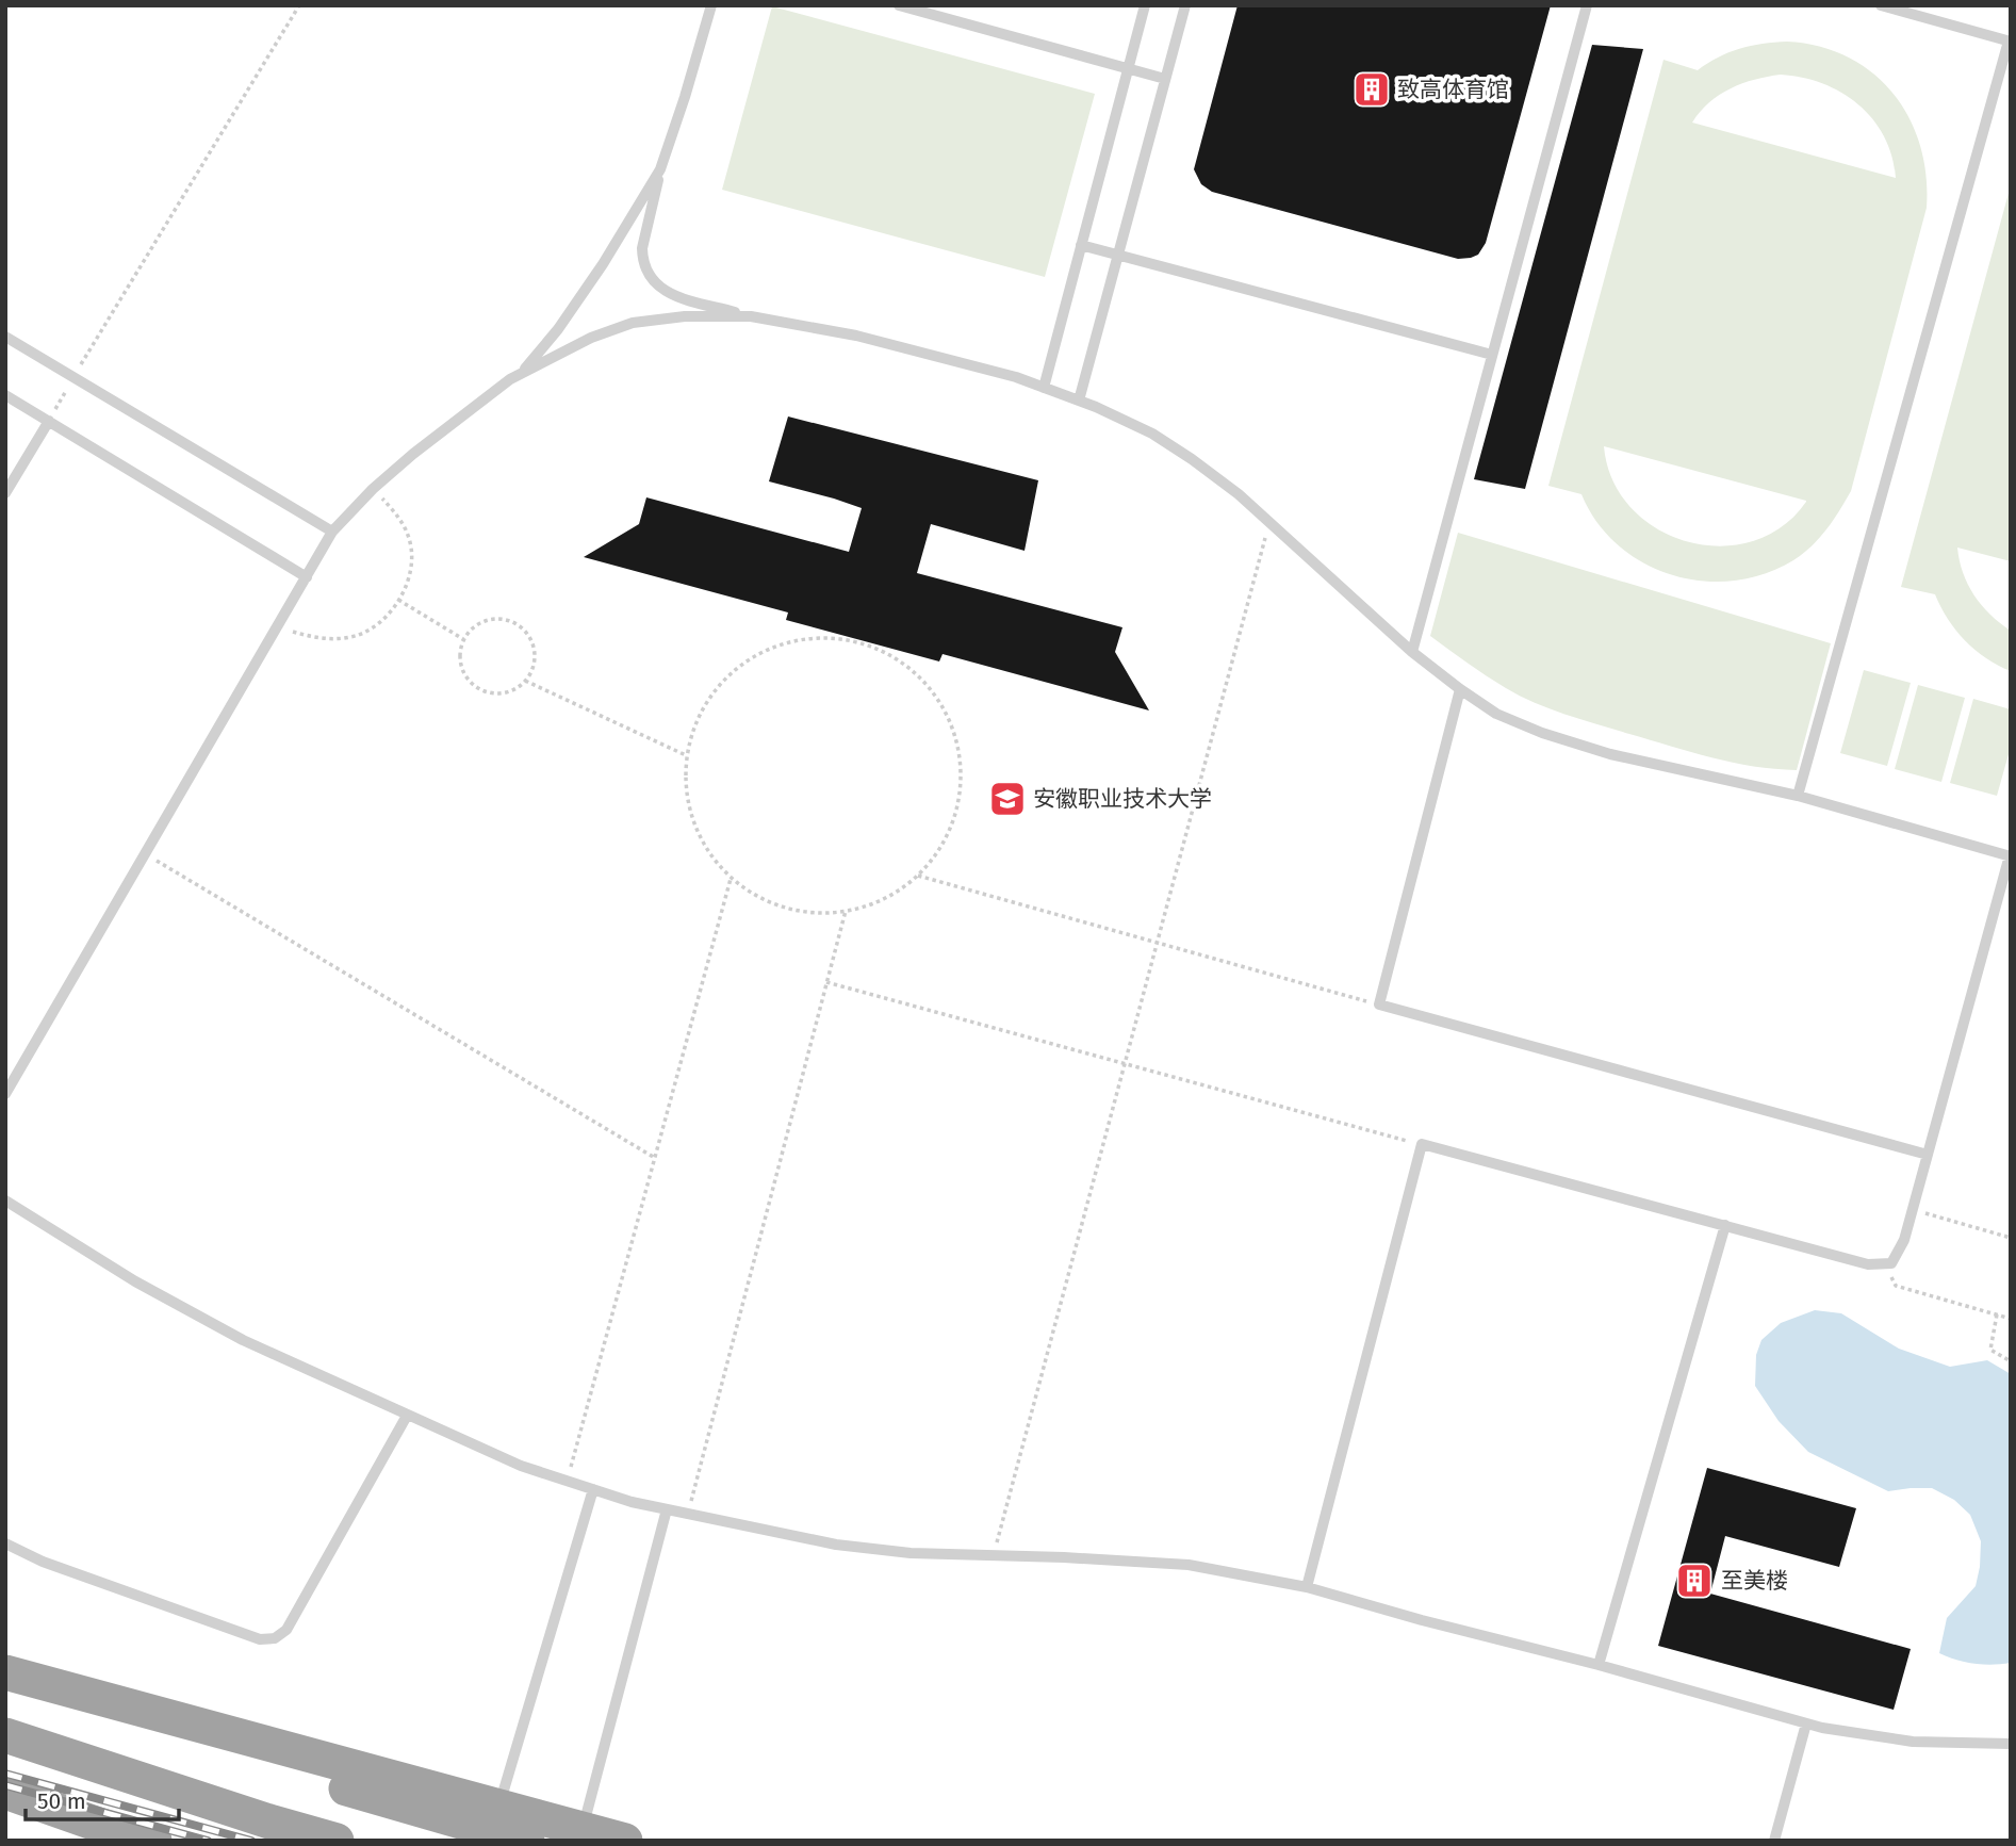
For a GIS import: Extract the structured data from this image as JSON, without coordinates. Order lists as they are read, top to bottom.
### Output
{
  "places": {
    "building": ["致高体育馆", "至美楼"],
    "school or university": ["安徽职业技术大学"]
  },
  "scale_bar": "50 m"
}
